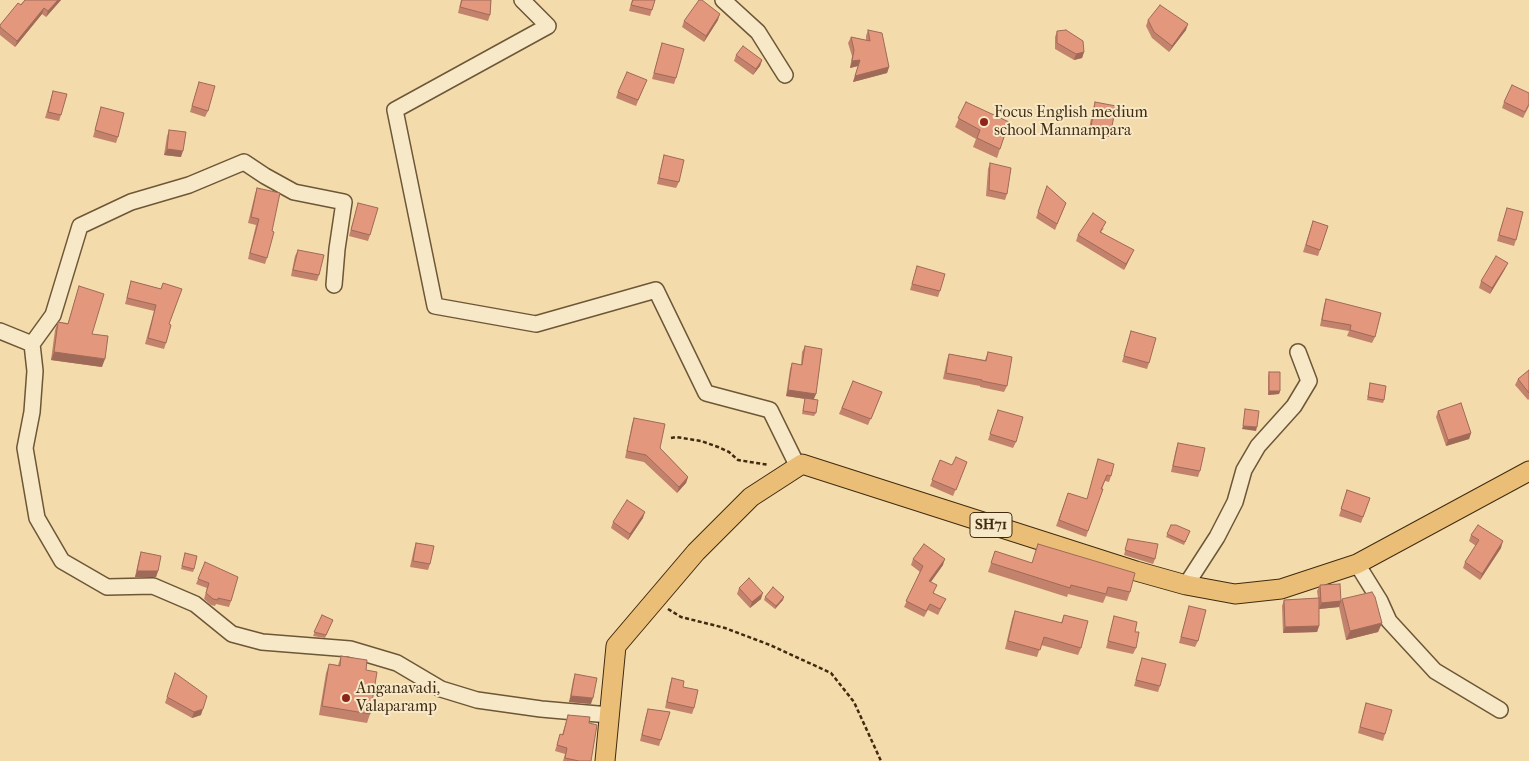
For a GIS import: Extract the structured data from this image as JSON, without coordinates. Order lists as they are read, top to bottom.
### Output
{
  "streets": {
    "main road": ["SH71"]
  },
  "places": ["Focus English medium school Mannampara", "Anganavadi, Valaparamp"]
}
